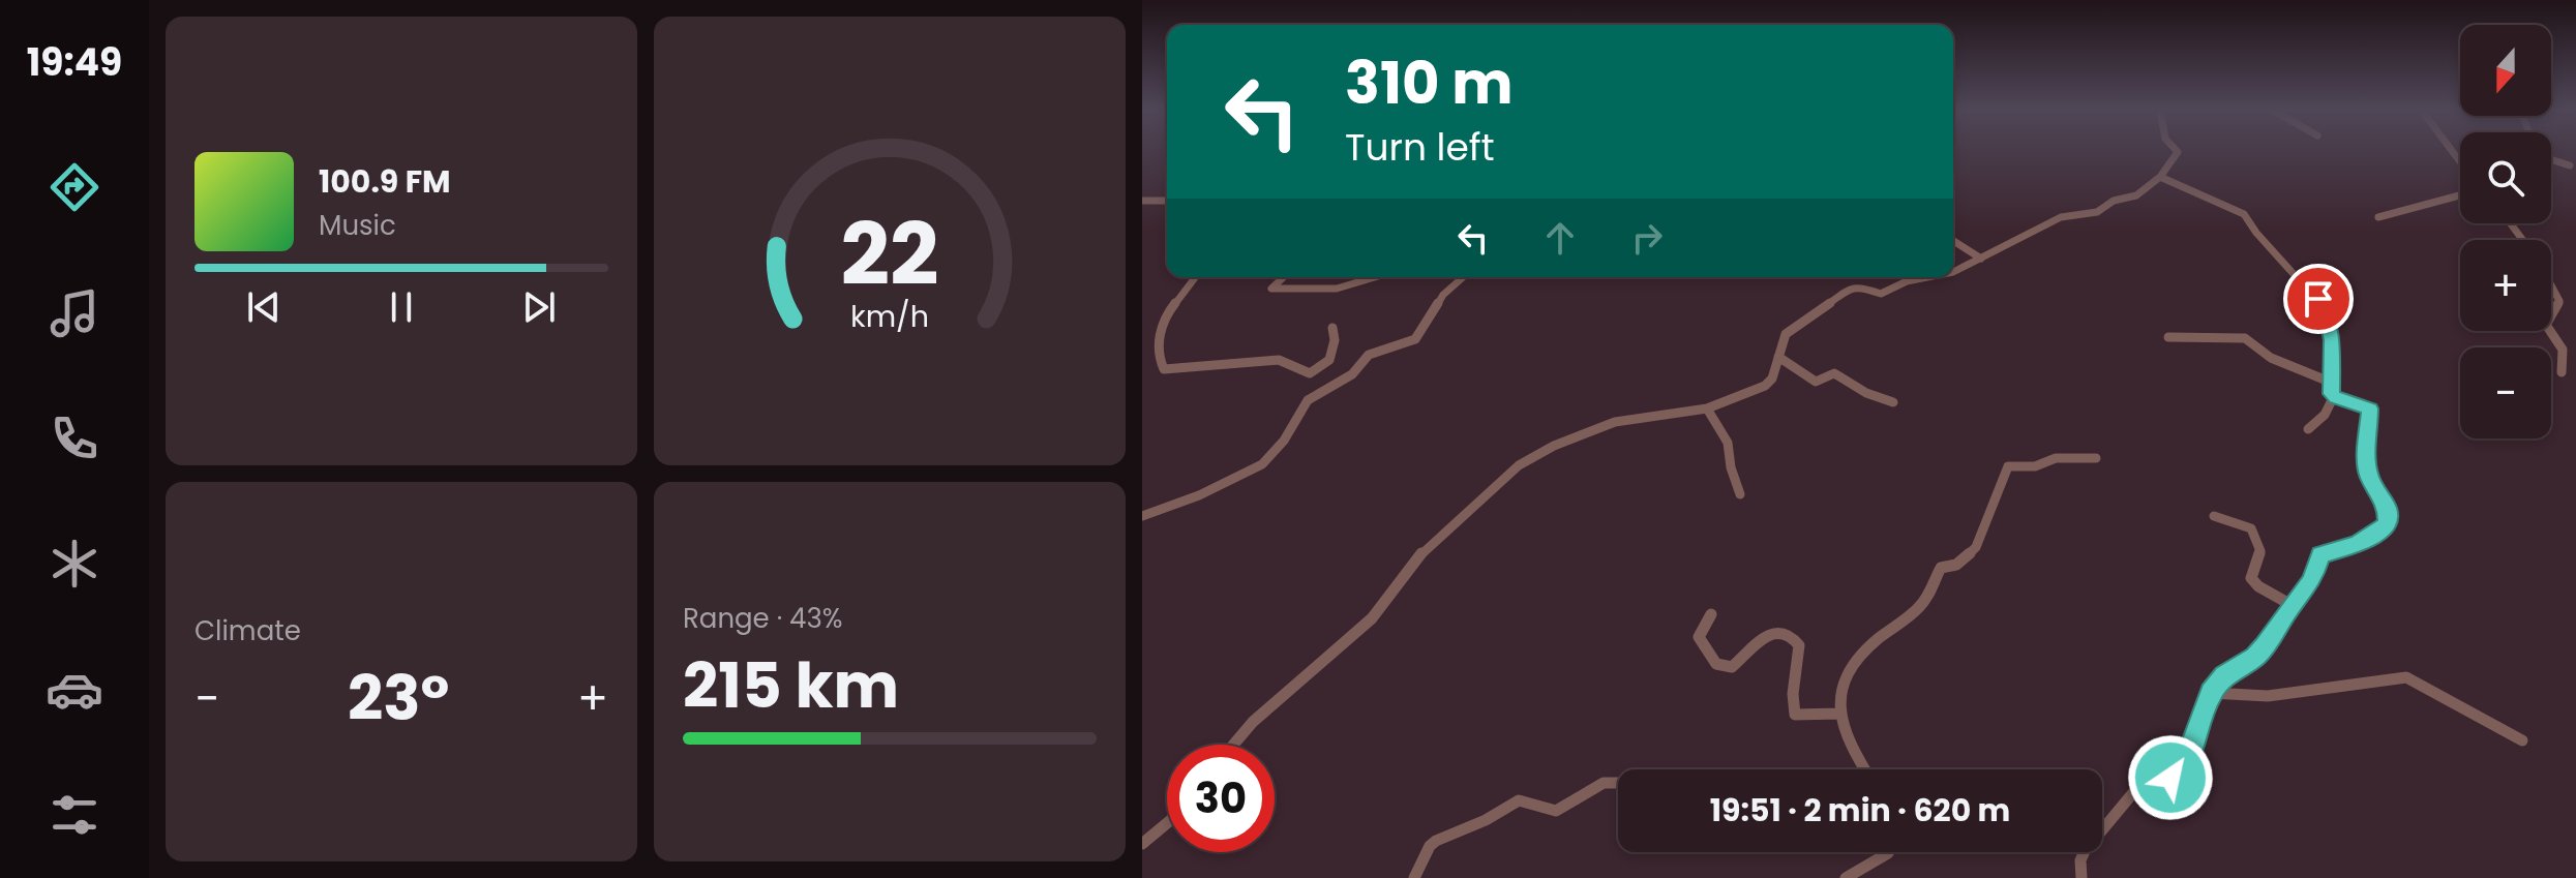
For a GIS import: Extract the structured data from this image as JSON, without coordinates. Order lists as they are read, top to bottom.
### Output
{
  "north": "bottom",
  "page": {
    "tabs": "19:49",
    "map_buttons": ["+", "−"],
    "turn": ["310 m", "Turn left"],
    "song": ["100.9 FM", "Music"],
    "tile": [
      "Climate",
      ["Range · 43%", "215 km"]
    ],
    "heat": ["−", "23°", "+"],
    "limit": "30",
    "trip": "19:51 · 2 min · 620 m",
    "gauge": ["22", "km/h"]
  }
}
